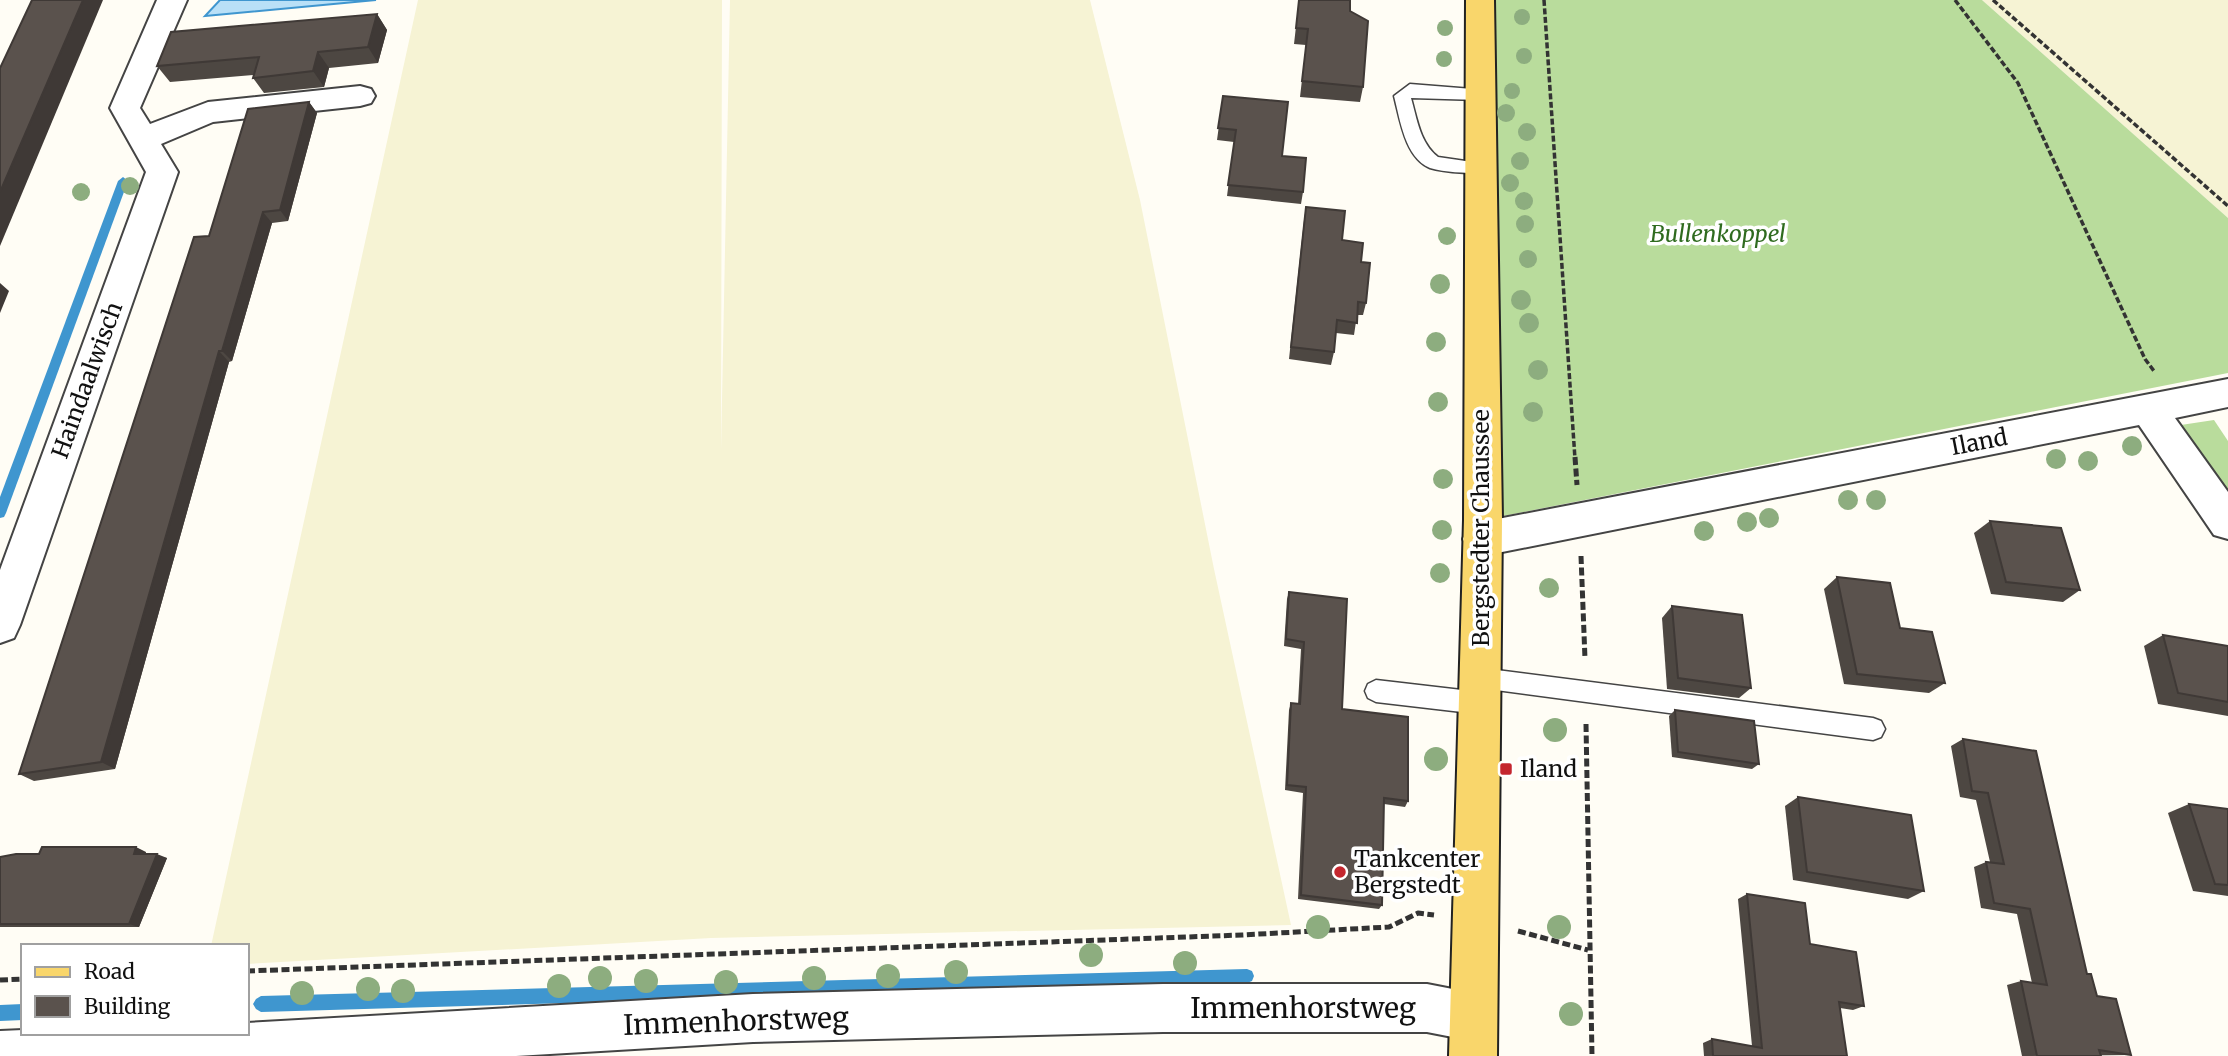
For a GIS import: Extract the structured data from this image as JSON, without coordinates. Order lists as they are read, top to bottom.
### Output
{
  "streets": {
    "main road": ["Bergstedter Chaussee"],
    "street": ["Haindaalwisch", "Iland", "Immenhorstweg"]
  },
  "crossings": [
    ["Iland", "Bergstedter Chaussee"],
    ["Bergstedter Chaussee", "Immenhorstweg"]
  ],
  "parks": ["Bullenkoppel"],
  "places": {
    "transit": ["Iland"],
    "other": ["Tankcenter Bergstedt"]
  },
  "legend": ["Road", "Building"]
}
